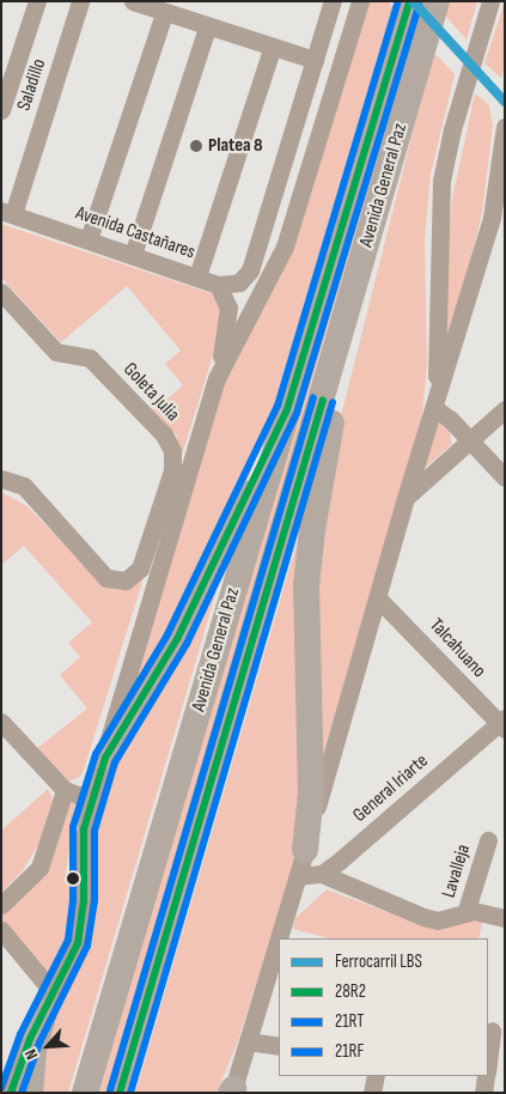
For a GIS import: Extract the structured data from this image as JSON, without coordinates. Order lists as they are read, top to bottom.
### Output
{
  "streets": {
    "highway": ["Avenida General Paz"],
    "street": [
      "Saladillo",
      "Avenida Castañares",
      "Goleta Julia",
      "Talcahuano",
      "General Iriarte",
      "Lavalleja"
    ]
  },
  "crossings": [
    ["Saladillo", "Avenida Castañares"],
    ["Talcahuano", "General Iriarte"]
  ],
  "places": ["Platea 8"],
  "lines": [
    "rail line LBS",
    "transit line 28R2",
    "transit line 21RF",
    "transit line 21RT"
  ],
  "legend": [
    "Ferrocarril LBS",
    "28R2",
    "21RT",
    "21RF"
  ],
  "north": "bottom left"
}
